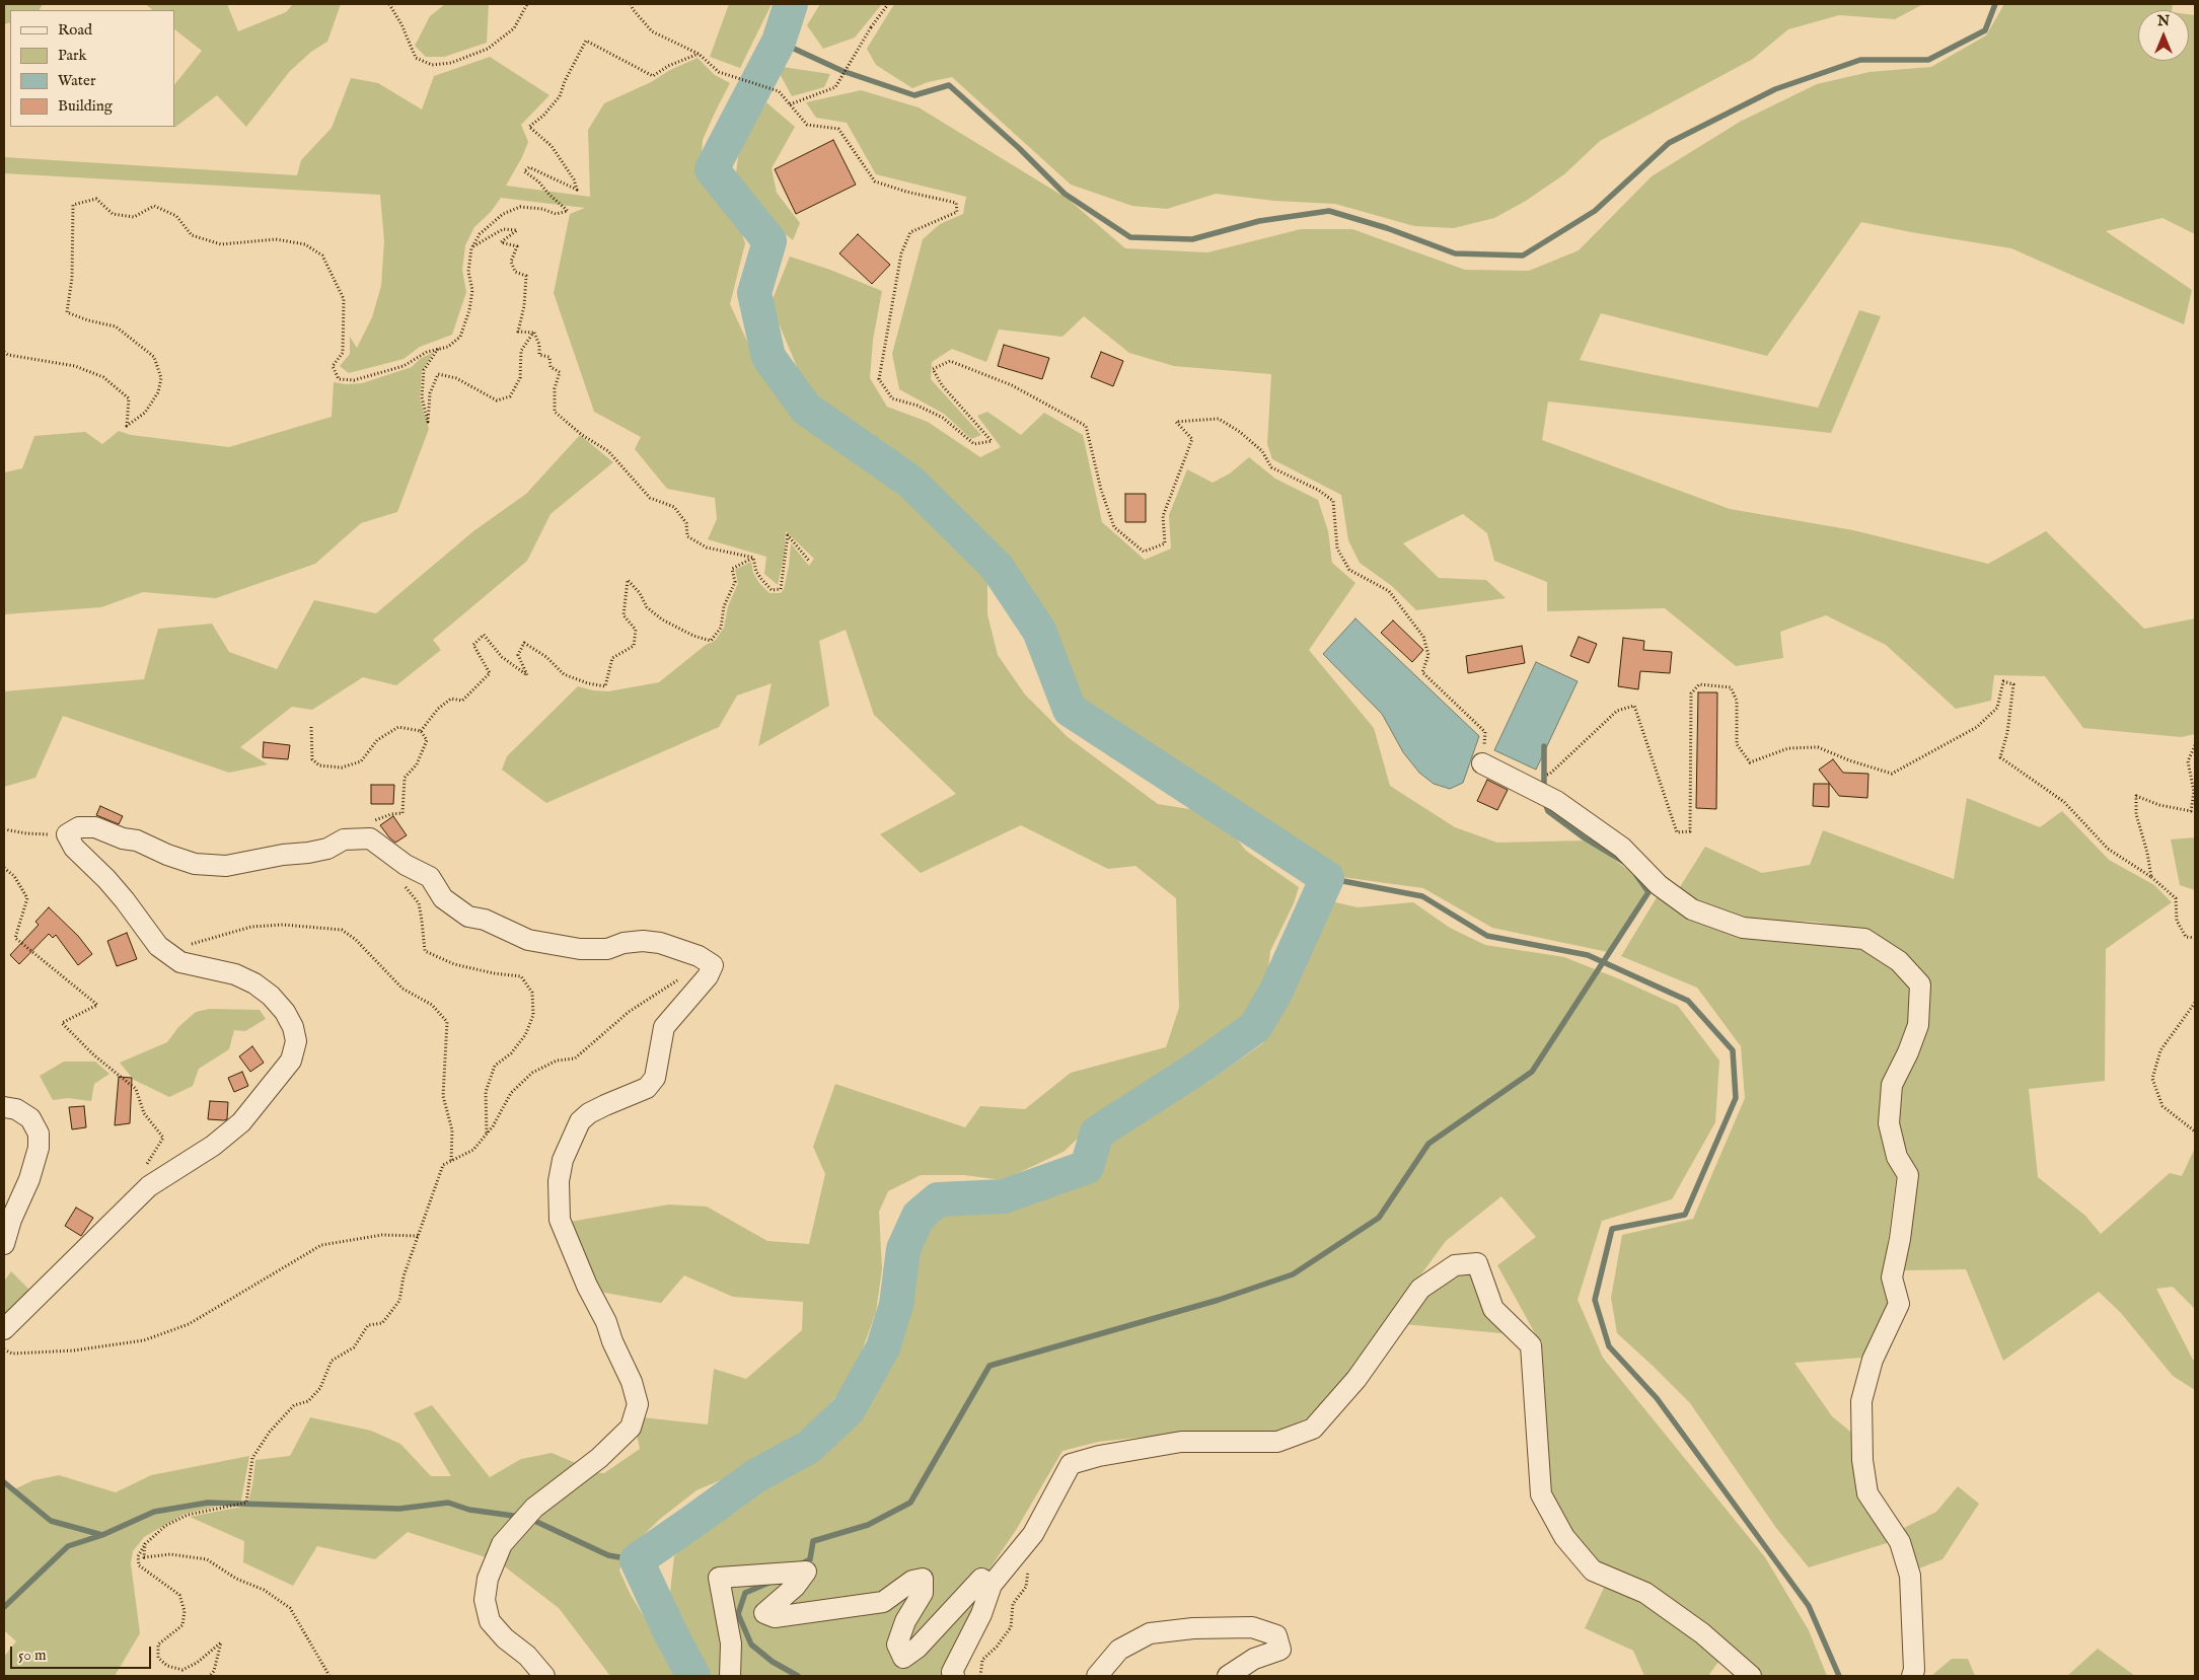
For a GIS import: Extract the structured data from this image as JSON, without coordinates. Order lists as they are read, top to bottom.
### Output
{
  "legend": [
    "Road",
    "Park",
    "Water",
    "Building"
  ],
  "scale_bar": "50 m",
  "north": "top"
}
